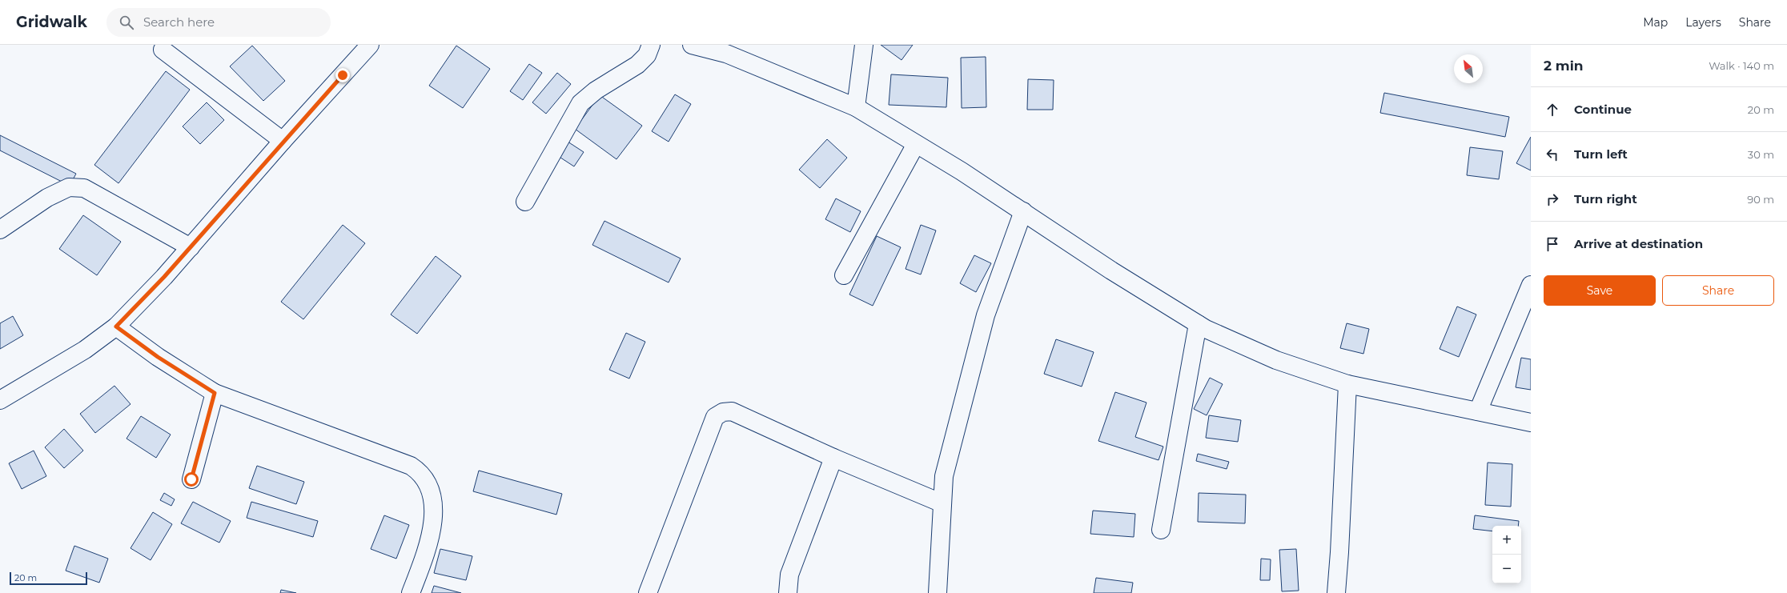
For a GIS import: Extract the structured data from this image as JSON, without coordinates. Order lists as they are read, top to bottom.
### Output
{
  "scale_bar": "20 m",
  "north": "top left",
  "page": {
    "header": "Gridwalk",
    "search": "Search here",
    "nav": ["Map", "Layers", "Share"],
    "heading": ["2 min", "Walk · 140 m"],
    "list": [
      ["Continue", "20 m"],
      ["Turn left", "30 m"],
      ["Turn right", "90 m"],
      "Arrive at destination"
    ],
    "buttons": ["Save", "Share"],
    "map_buttons": ["+", "−"],
    "scale": "20 m"
  }
}
